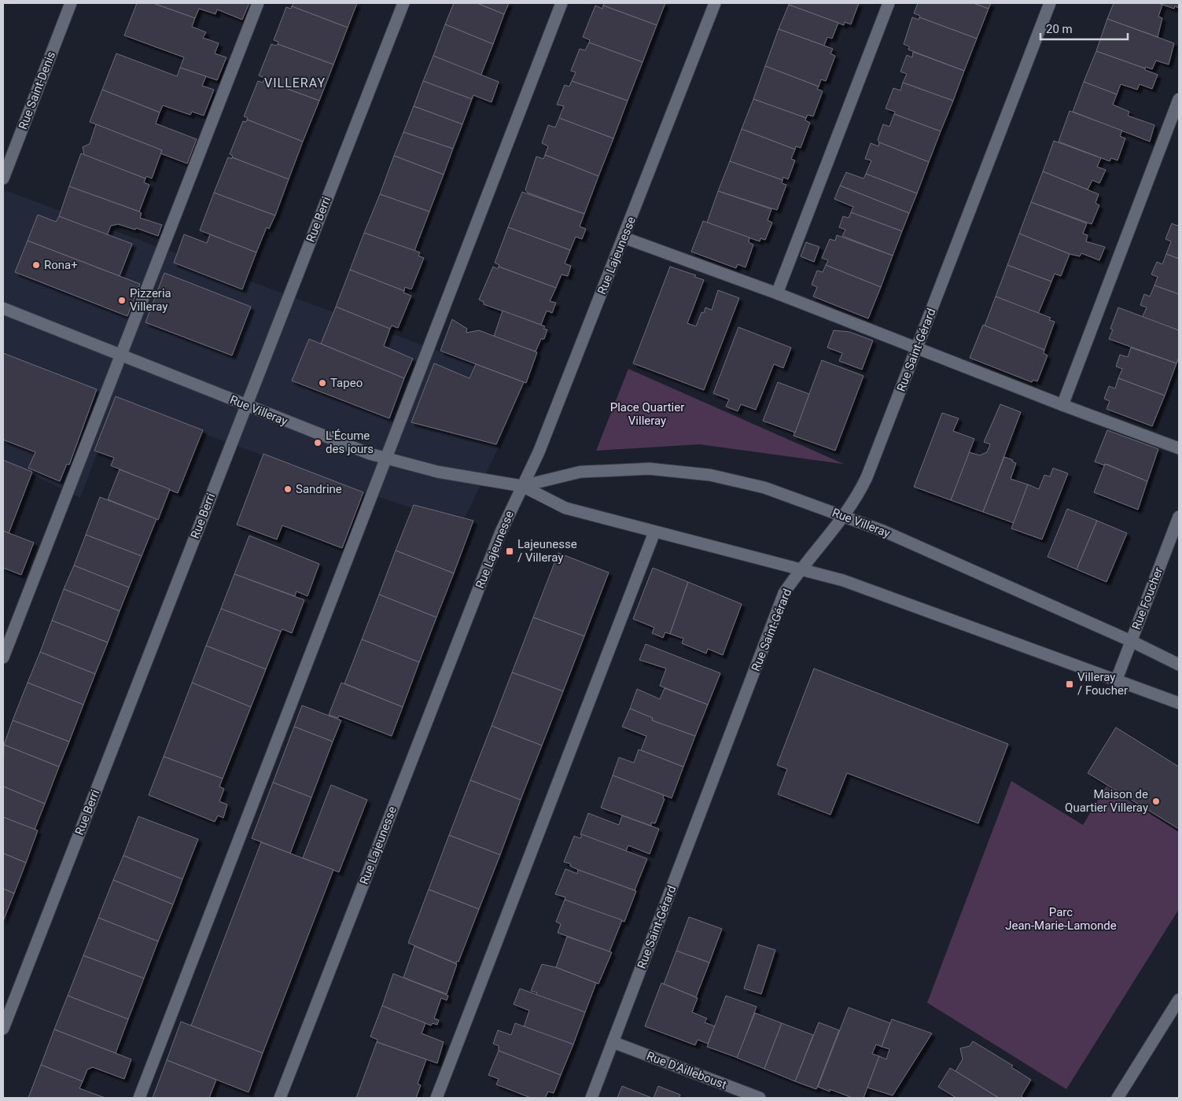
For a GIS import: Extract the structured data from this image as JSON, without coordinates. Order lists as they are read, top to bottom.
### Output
{
  "streets": {
    "street": [
      "Rue Saint-Denis",
      "Rue Berri",
      "Rue Lajeunesse",
      "Rue Saint-Gérard",
      "Rue Villeray",
      "Rue Foucher",
      "Rue D'Ailleboust"
    ]
  },
  "crossings": [
    ["Rue Berri", "Rue Villeray"],
    ["Rue Lajeunesse", "Rue Villeray"],
    ["Rue Saint-Gérard", "Rue Villeray"],
    ["Rue Saint-Gérard", "Rue D'Ailleboust"],
    ["Rue Villeray", "Rue Foucher"]
  ],
  "districts": ["VILLERAY"],
  "parks": ["Place Quartier Villeray", "Parc Jean-Marie-Lamonde"],
  "places": {
    "other": [
      "Rona+",
      "Pizzeria Villeray",
      "Tapeo",
      "L'Écume des jours",
      "Sandrine",
      "Maison de Quartier Villeray"
    ],
    "transit": ["Lajeunesse / Villeray", "Villeray / Foucher"]
  },
  "scale_bar": "20 m"
}
